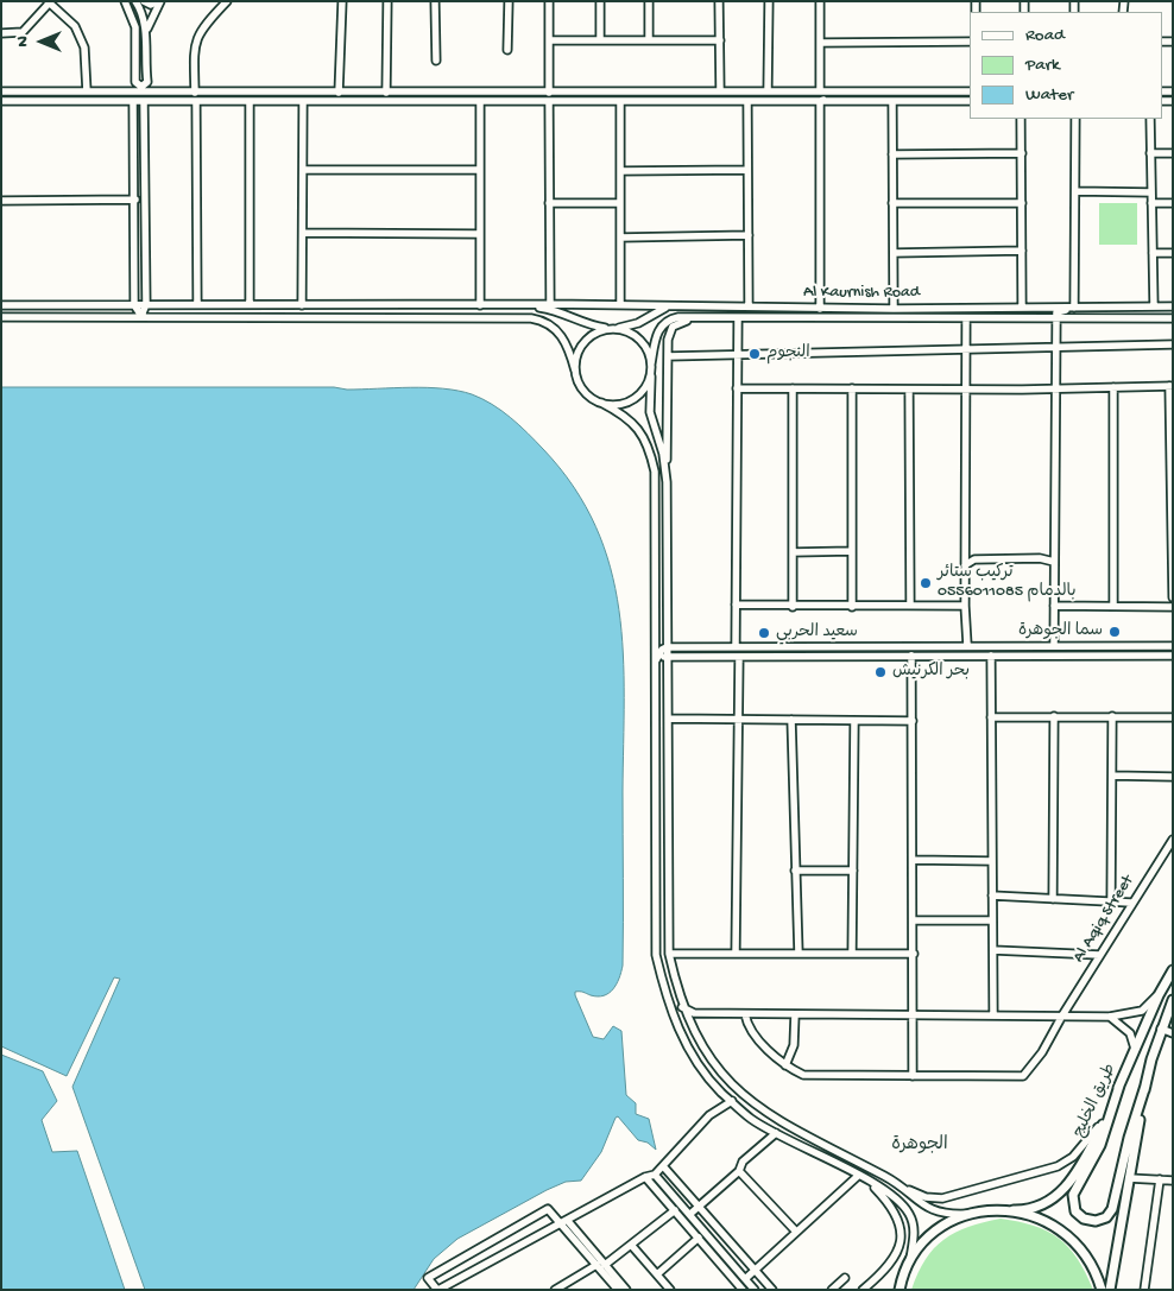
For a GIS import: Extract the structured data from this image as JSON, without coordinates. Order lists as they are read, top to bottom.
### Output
{
  "streets": {
    "main road": ["طريق الخليج"],
    "street": ["Al Kaurnish Road", "Al Aqiq Street"]
  },
  "districts": ["الجوهرة"],
  "places": [
    "النجوم",
    "تركيب ستائر بالدمام 0556011085",
    "سما الجوهرة",
    "سعيد الحربي",
    "بحر الكرنيش"
  ],
  "legend": ["Road", "Park", "Water"],
  "north": "left"
}
